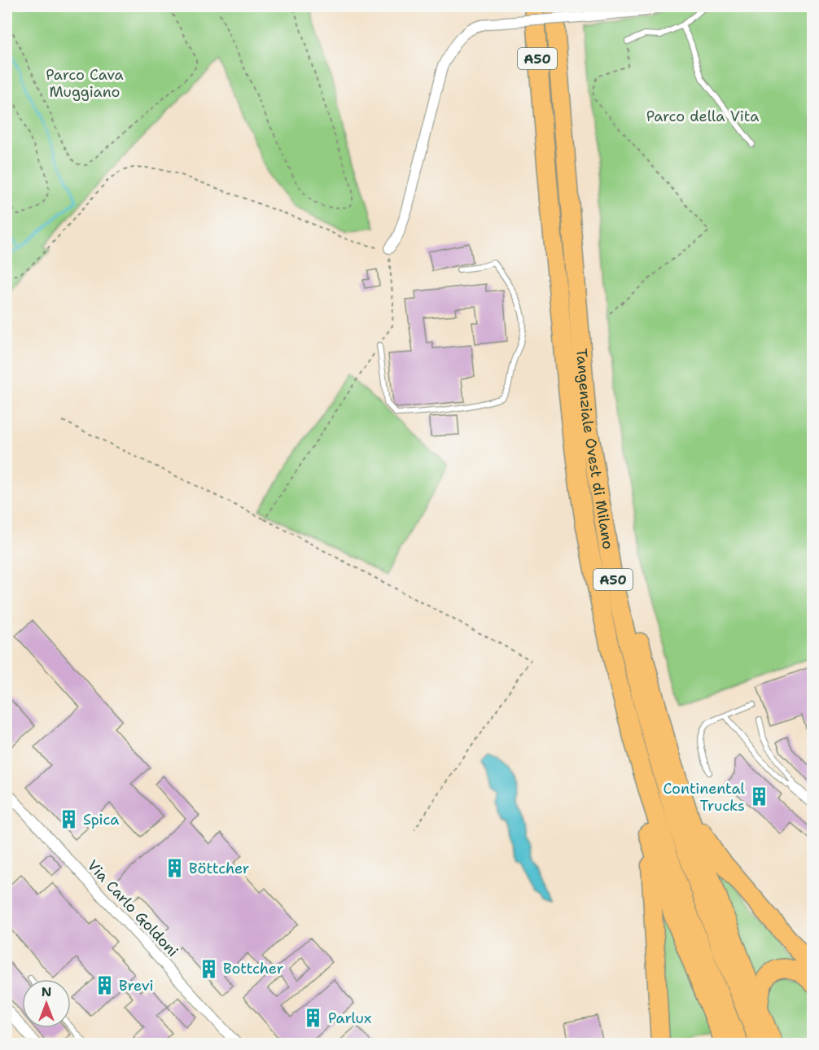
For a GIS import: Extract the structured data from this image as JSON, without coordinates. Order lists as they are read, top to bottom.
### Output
{
  "streets": {
    "highway": ["A50", "Tangenziale Ovest di Milano"],
    "street": ["Via Carlo Goldoni"]
  },
  "parks": ["Parco Cava Muggiano", "Parco della Vita"],
  "places": {
    "building": [
      "Continental Trucks",
      "Spica",
      "Böttcher",
      "Bottcher",
      "Brevi",
      "Parlux"
    ]
  },
  "north": "top"
}
